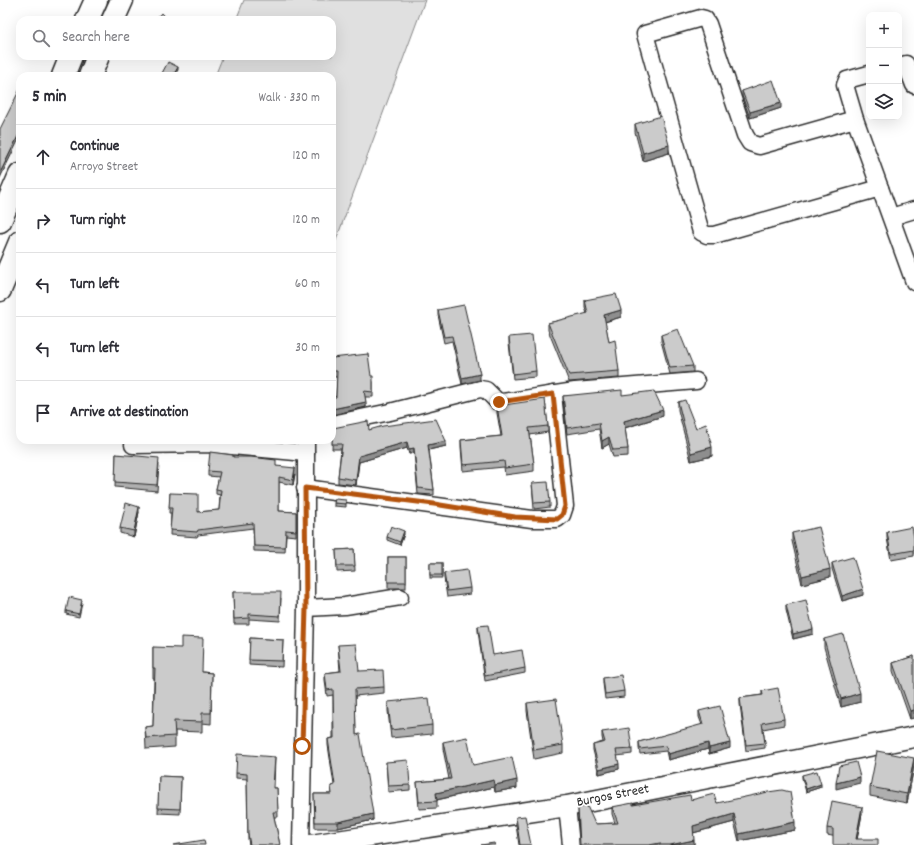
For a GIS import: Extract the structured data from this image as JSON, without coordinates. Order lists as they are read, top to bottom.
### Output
{
  "streets": {
    "street": ["Burgos Street"]
  },
  "page": {
    "map_buttons": ["+", "−"],
    "search": "Search here",
    "heading": ["5 min", "Walk · 330 m"],
    "list": [
      ["Continue", "Arroyo Street", "120 m"],
      ["Turn right", "120 m"],
      ["Turn left", "60 m"],
      ["Turn left", "30 m"],
      "Arrive at destination"
    ]
  }
}
